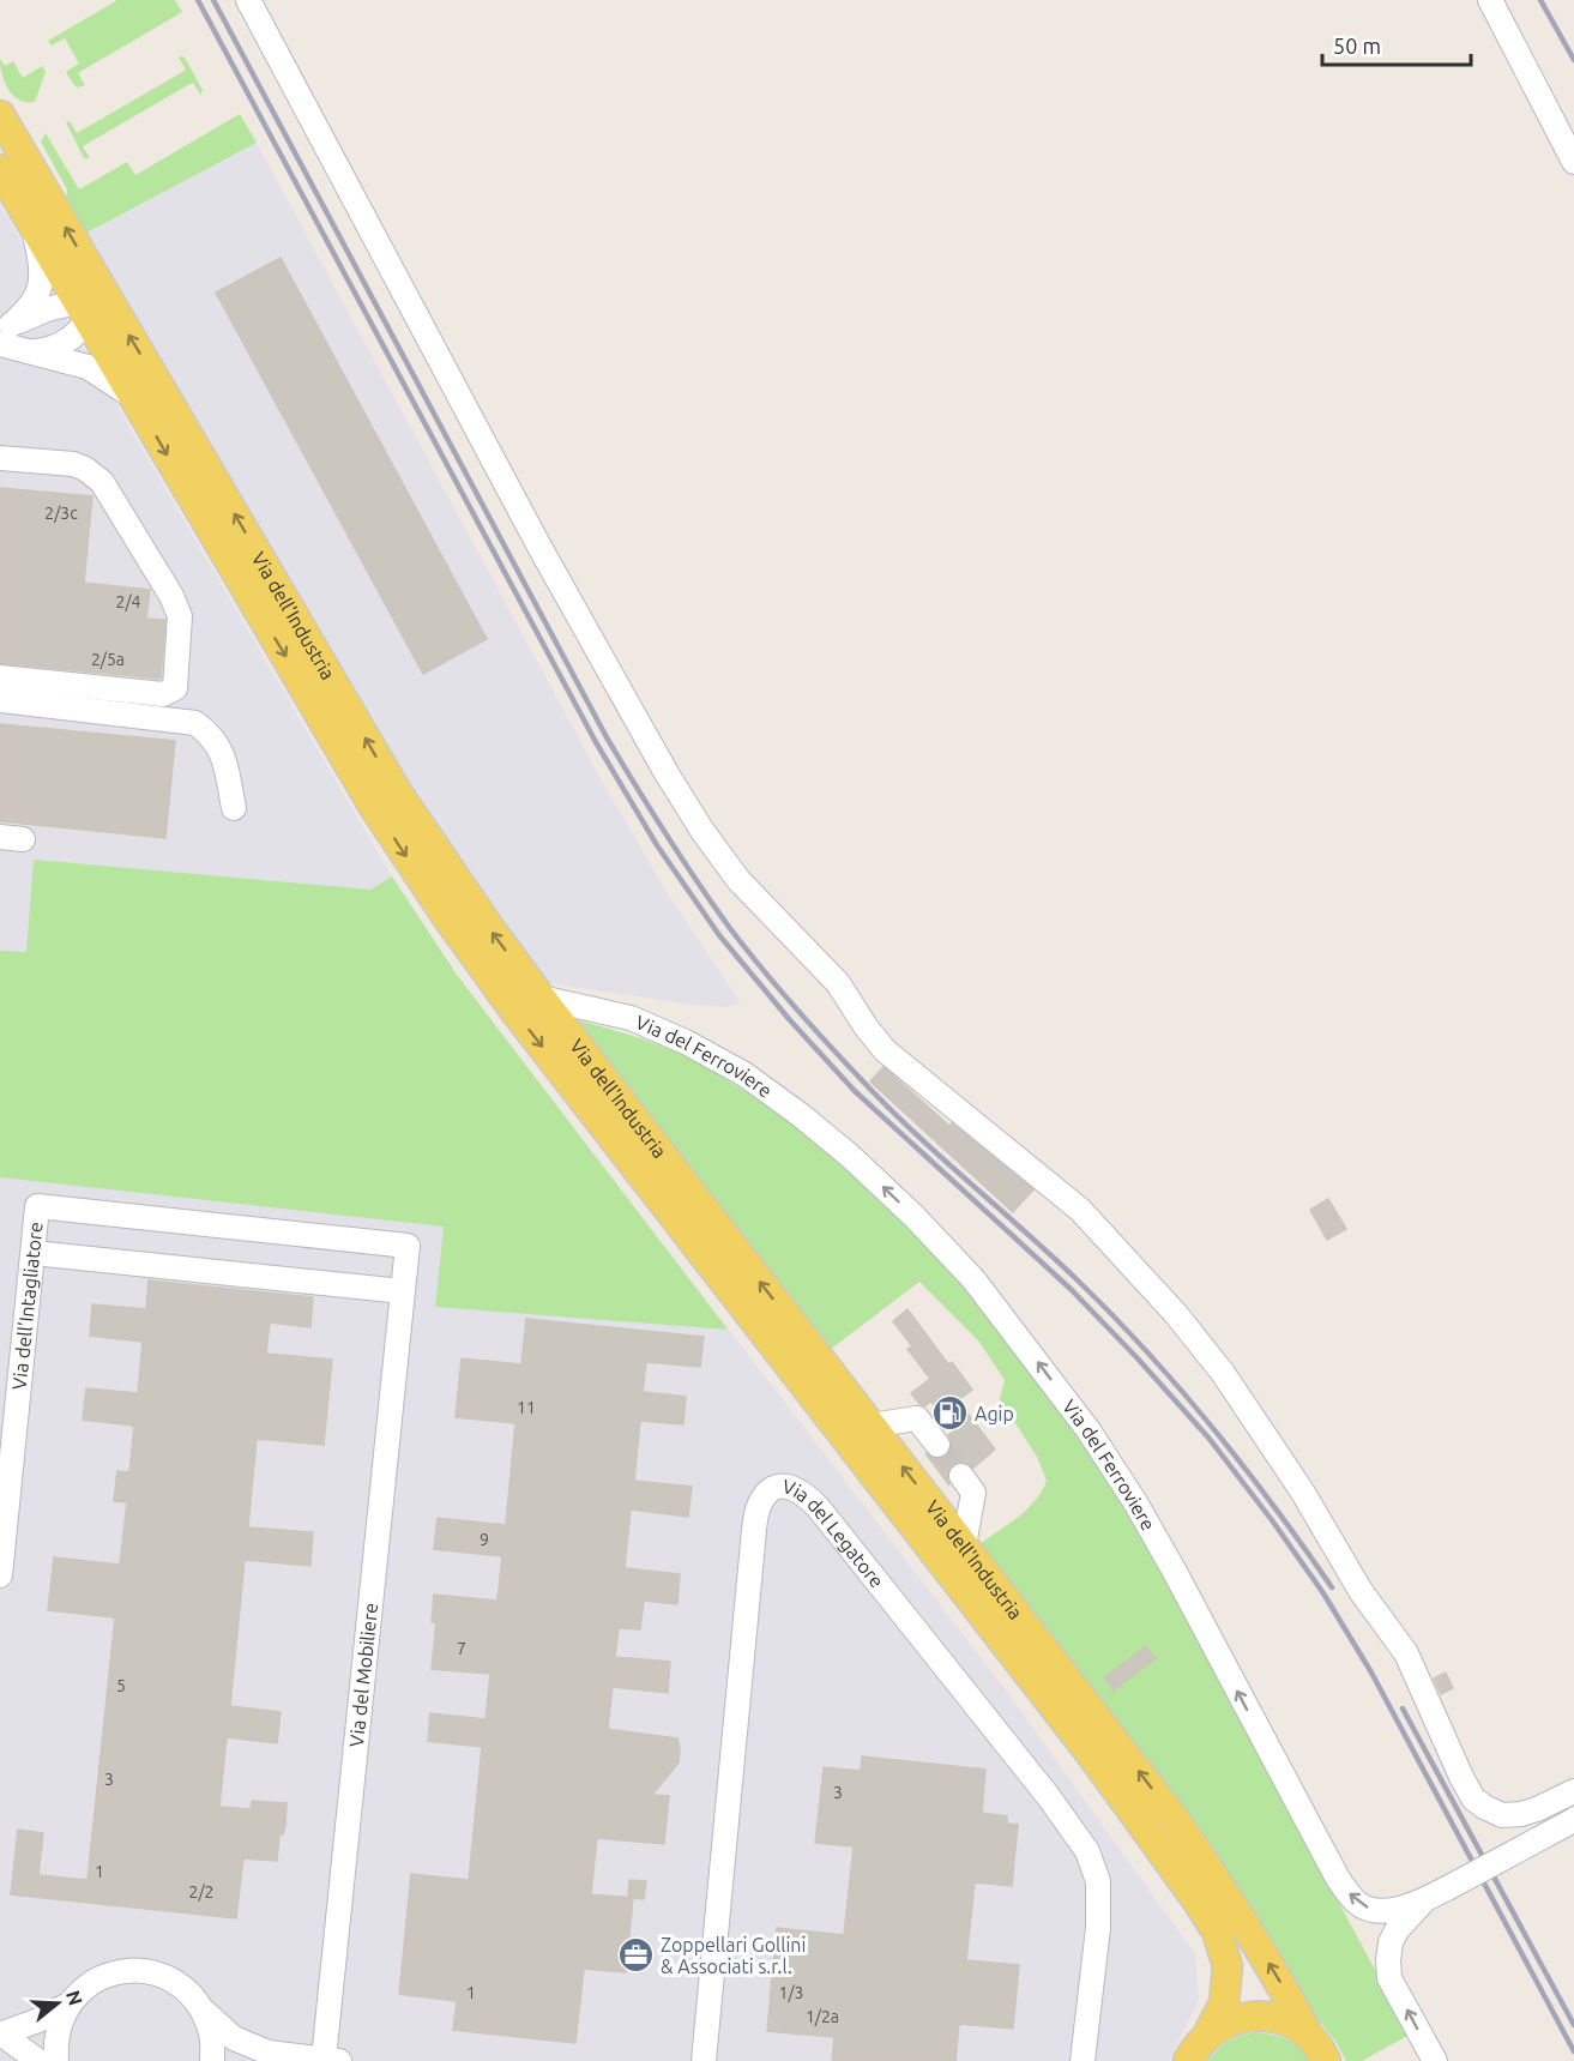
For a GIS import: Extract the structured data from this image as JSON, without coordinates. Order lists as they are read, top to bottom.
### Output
{
  "streets": {
    "main road": ["Via dell'Industria"],
    "street": [
      "Via del Ferroviere",
      "Via dell'Intagliatore",
      "Via del Legatore",
      "Via del Mobiliere"
    ]
  },
  "crossings": [
    ["Via dell'Industria", "Via del Ferroviere"],
    ["Via dell'Intagliatore", "Via del Mobiliere"]
  ],
  "places": {
    "fuel station": ["Agip"],
    "office": ["Zoppellari Gollini & Associati s.r.l."]
  },
  "house_numbers": [
    "2/3c",
    "2/4",
    "2/5a",
    "11",
    "9",
    "7",
    "5",
    "3",
    "3",
    "1",
    "2/2",
    "1",
    "1/3",
    "1/2a"
  ],
  "scale_bar": "50 m",
  "north": "right"
}
